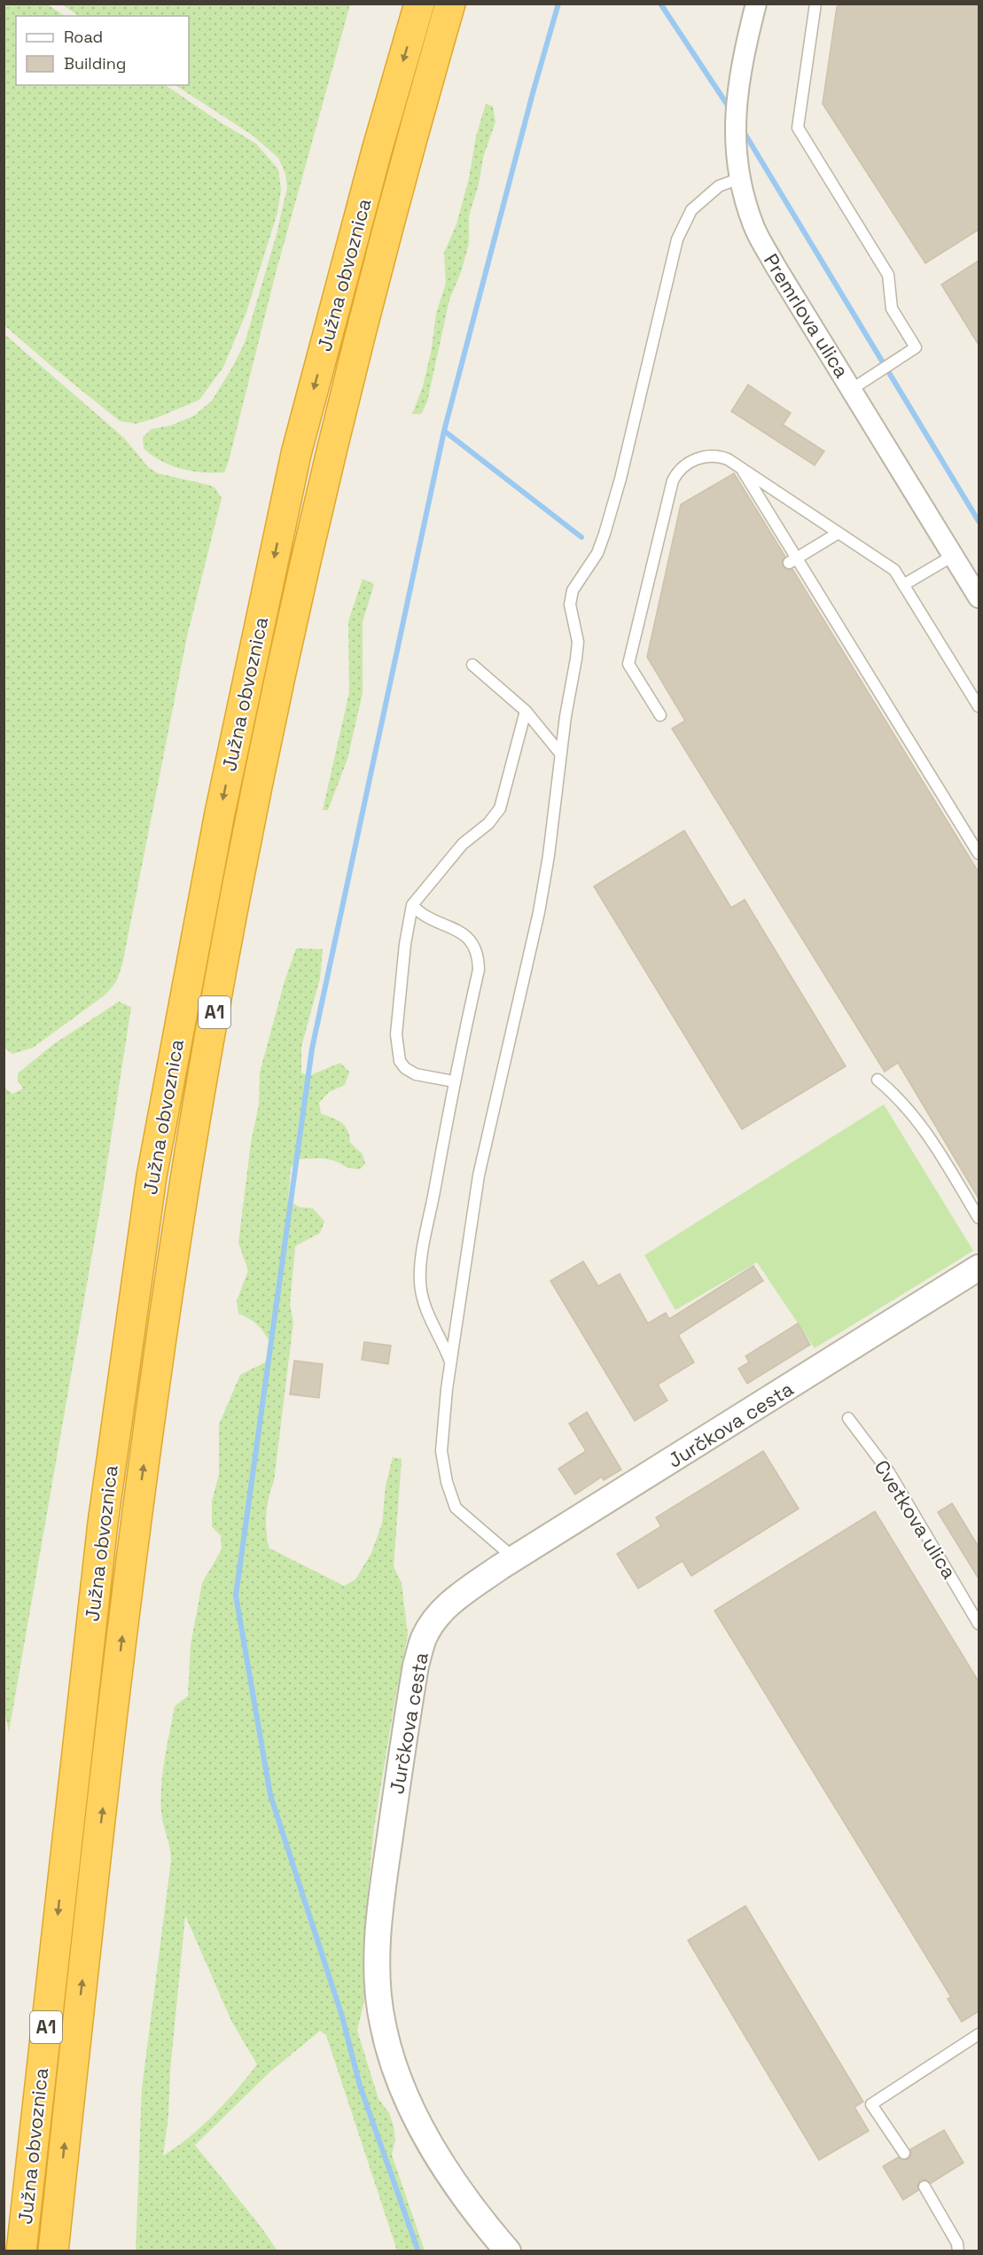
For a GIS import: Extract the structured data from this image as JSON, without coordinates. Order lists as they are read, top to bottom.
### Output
{
  "streets": {
    "highway": ["Južna obvoznica", "A1"],
    "street": ["Premrlova ulica", "Jurčkova cesta"],
    "lane": ["Cvetkova ulica"]
  },
  "legend": ["Road", "Building"]
}
